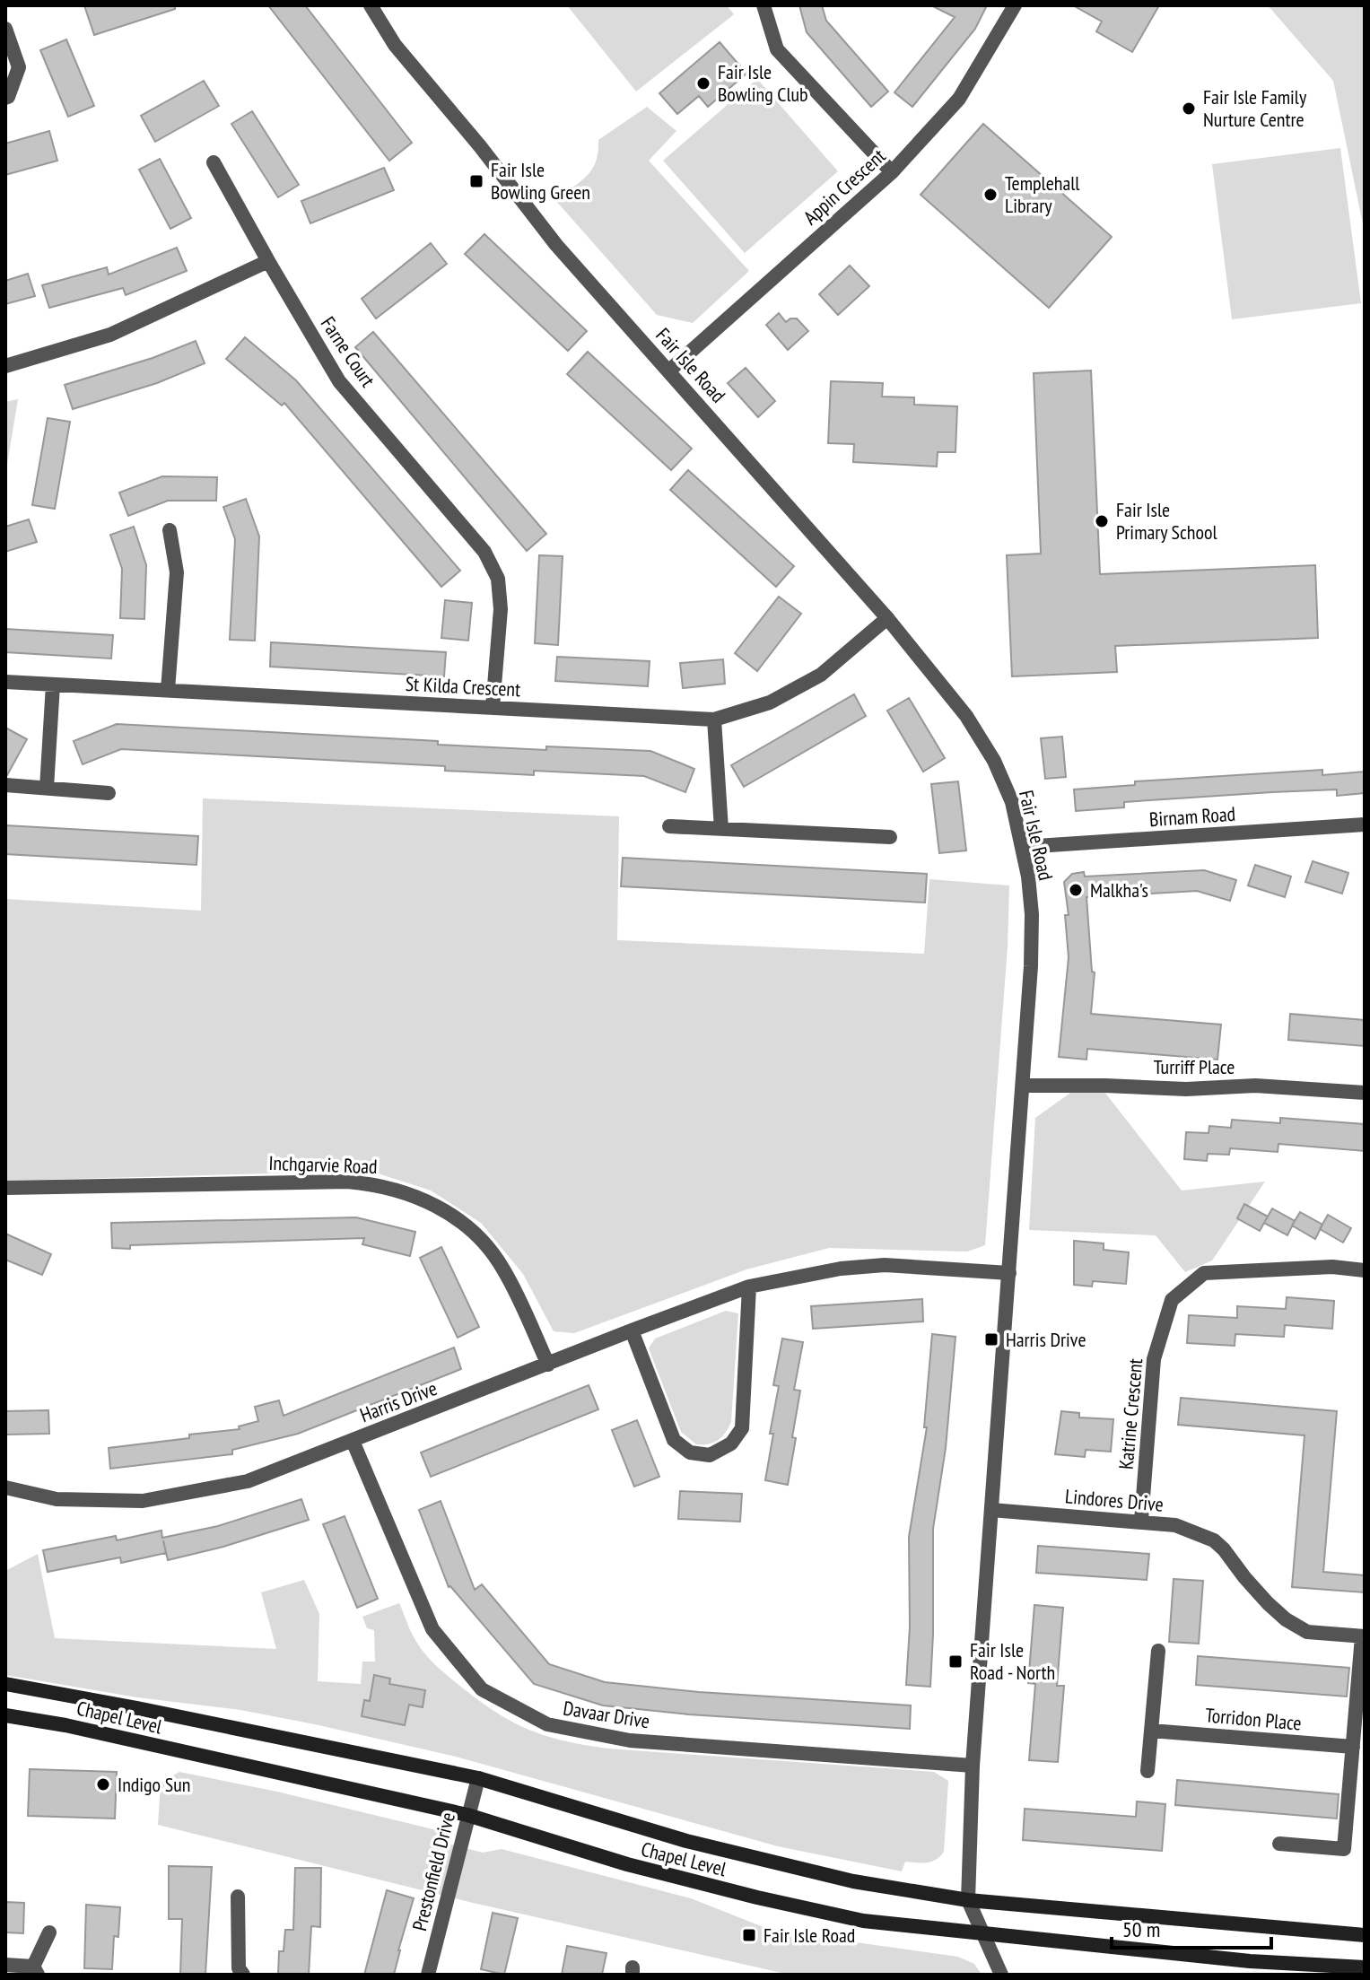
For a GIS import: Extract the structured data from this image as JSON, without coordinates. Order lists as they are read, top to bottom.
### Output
{
  "streets": {
    "main road": ["Chapel Level"],
    "street": [
      "Appin Crescent",
      "Farne Court",
      "Fair Isle Road",
      "St Kilda Crescent",
      "Birnam Road",
      "Turriff Place",
      "Inchgarvie Road",
      "Harris Drive",
      "Katrine Crescent",
      "Lindores Drive",
      "Davaar Drive",
      "Torridon Place",
      "Prestonfield Drive"
    ]
  },
  "crossings": [
    ["Appin Crescent", "Fair Isle Road"],
    ["Farne Court", "St Kilda Crescent"],
    ["Fair Isle Road", "St Kilda Crescent"],
    ["Fair Isle Road", "Birnam Road"],
    ["Fair Isle Road", "Turriff Place"],
    ["Fair Isle Road", "Harris Drive"],
    ["Fair Isle Road", "Lindores Drive"],
    ["Fair Isle Road", "Davaar Drive"],
    ["Fair Isle Road", "Chapel Level"],
    ["Inchgarvie Road", "Harris Drive"],
    ["Harris Drive", "Davaar Drive"],
    ["Katrine Crescent", "Lindores Drive"],
    ["Chapel Level", "Prestonfield Drive"]
  ],
  "places": {
    "other": [
      "Fair Isle Bowling Club",
      "Fair Isle Family Nurture Centre",
      "Templehall Library",
      "Fair Isle Primary School",
      "Malkha's",
      "Indigo Sun"
    ],
    "transit": [
      "Fair Isle Bowling Green",
      "Harris Drive",
      "Fair Isle Road - North",
      "Fair Isle Road"
    ]
  },
  "scale_bar": "50 m"
}
